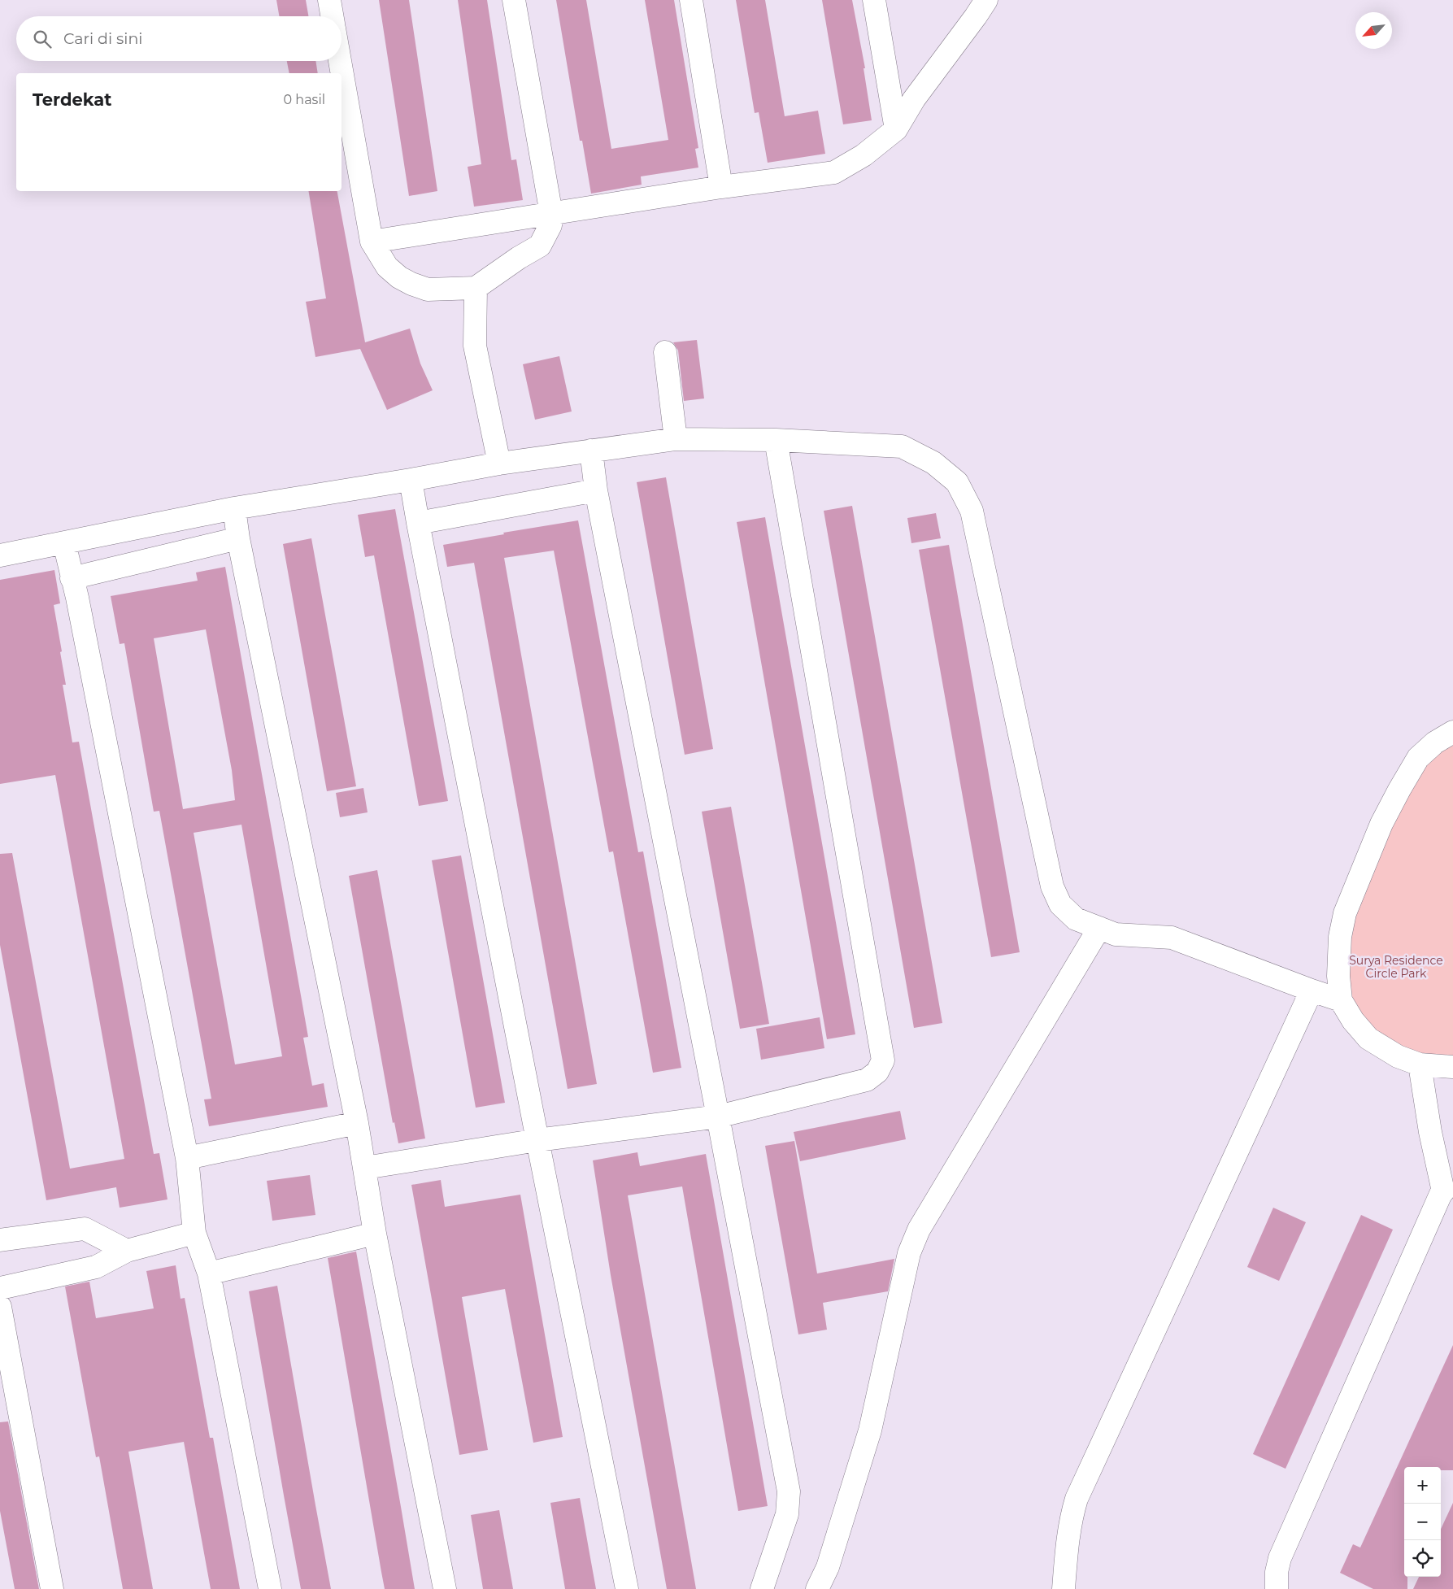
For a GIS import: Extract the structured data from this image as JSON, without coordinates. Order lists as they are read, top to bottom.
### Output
{
  "parks": ["Surya Residence Circle Park"],
  "north": "bottom left",
  "page": {
    "search": "Cari di sini",
    "heading": ["Terdekat", "0 hasil"],
    "map_buttons": ["+", "−"]
  }
}
